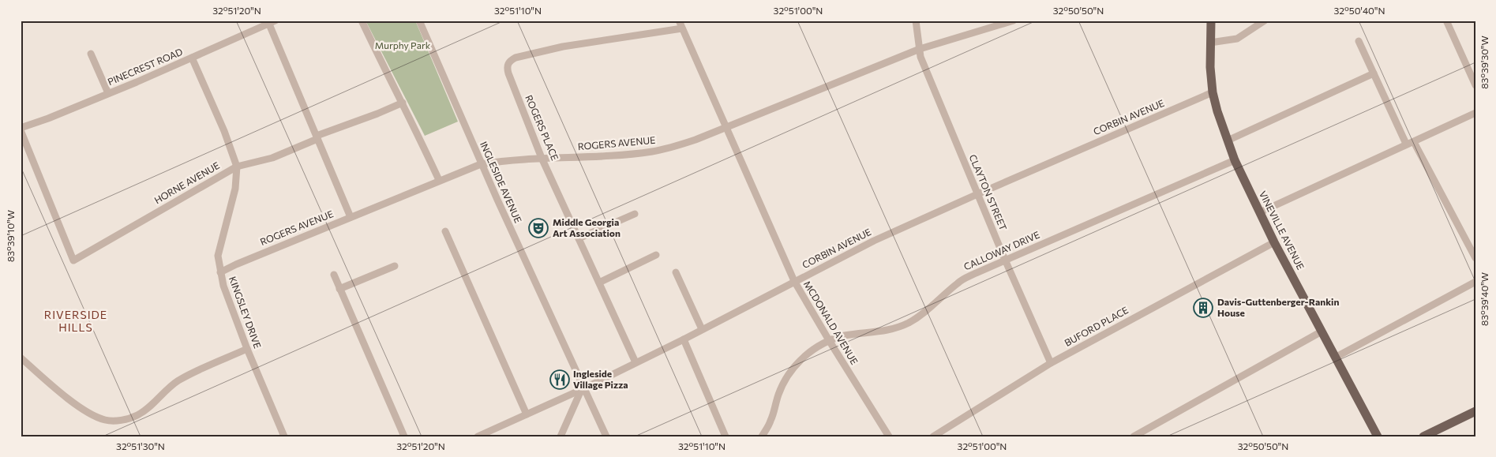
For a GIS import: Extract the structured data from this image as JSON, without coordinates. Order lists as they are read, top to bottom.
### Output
{
  "streets": {
    "main road": ["VINEVILLE AVENUE"],
    "street": [
      "PINECREST ROAD",
      "CORBIN AVENUE",
      "ROGERS PLACE",
      "ROGERS AVENUE",
      "INGLESIDE AVENUE",
      "HORNE AVENUE",
      "CLAYTON STREET",
      "CALLOWAY DRIVE",
      "KINGSLEY DRIVE",
      "MCDONALD AVENUE",
      "BUFORD PLACE"
    ]
  },
  "crossings": [
    ["PINECREST ROAD", "HORNE AVENUE"],
    ["PINECREST ROAD", "KINGSLEY DRIVE"],
    ["CORBIN AVENUE", "ROGERS PLACE"],
    ["CORBIN AVENUE", "INGLESIDE AVENUE"],
    ["CORBIN AVENUE", "CLAYTON STREET"],
    ["CORBIN AVENUE", "VINEVILLE AVENUE"],
    ["CORBIN AVENUE", "MCDONALD AVENUE"],
    ["ROGERS PLACE", "ROGERS AVENUE"],
    ["ROGERS PLACE", "MCDONALD AVENUE"],
    ["ROGERS AVENUE", "INGLESIDE AVENUE"],
    ["ROGERS AVENUE", "CLAYTON STREET"],
    ["ROGERS AVENUE", "KINGSLEY DRIVE"],
    ["ROGERS AVENUE", "MCDONALD AVENUE"],
    ["HORNE AVENUE", "KINGSLEY DRIVE"],
    ["CLAYTON STREET", "CALLOWAY DRIVE"],
    ["CLAYTON STREET", "BUFORD PLACE"],
    ["VINEVILLE AVENUE", "CALLOWAY DRIVE"],
    ["VINEVILLE AVENUE", "BUFORD PLACE"],
    ["CALLOWAY DRIVE", "MCDONALD AVENUE"]
  ],
  "districts": ["RIVERSIDE HILLS"],
  "parks": ["Murphy Park"],
  "places": {
    "theatre": ["Middle Georgia Art Association"],
    "building": ["Davis-Guttenberger-Rankin House"],
    "restaurant": ["Ingleside Village Pizza"]
  },
  "coordinates": [
    "32°51'20\"N",
    "32°51'10\"N",
    "32°51'00\"N",
    "32°50'50\"N",
    "32°50'40\"N",
    "83°39'30\"W",
    "83°39'10\"W",
    "83°39'40\"W",
    "32°51'30\"N"
  ]
}
